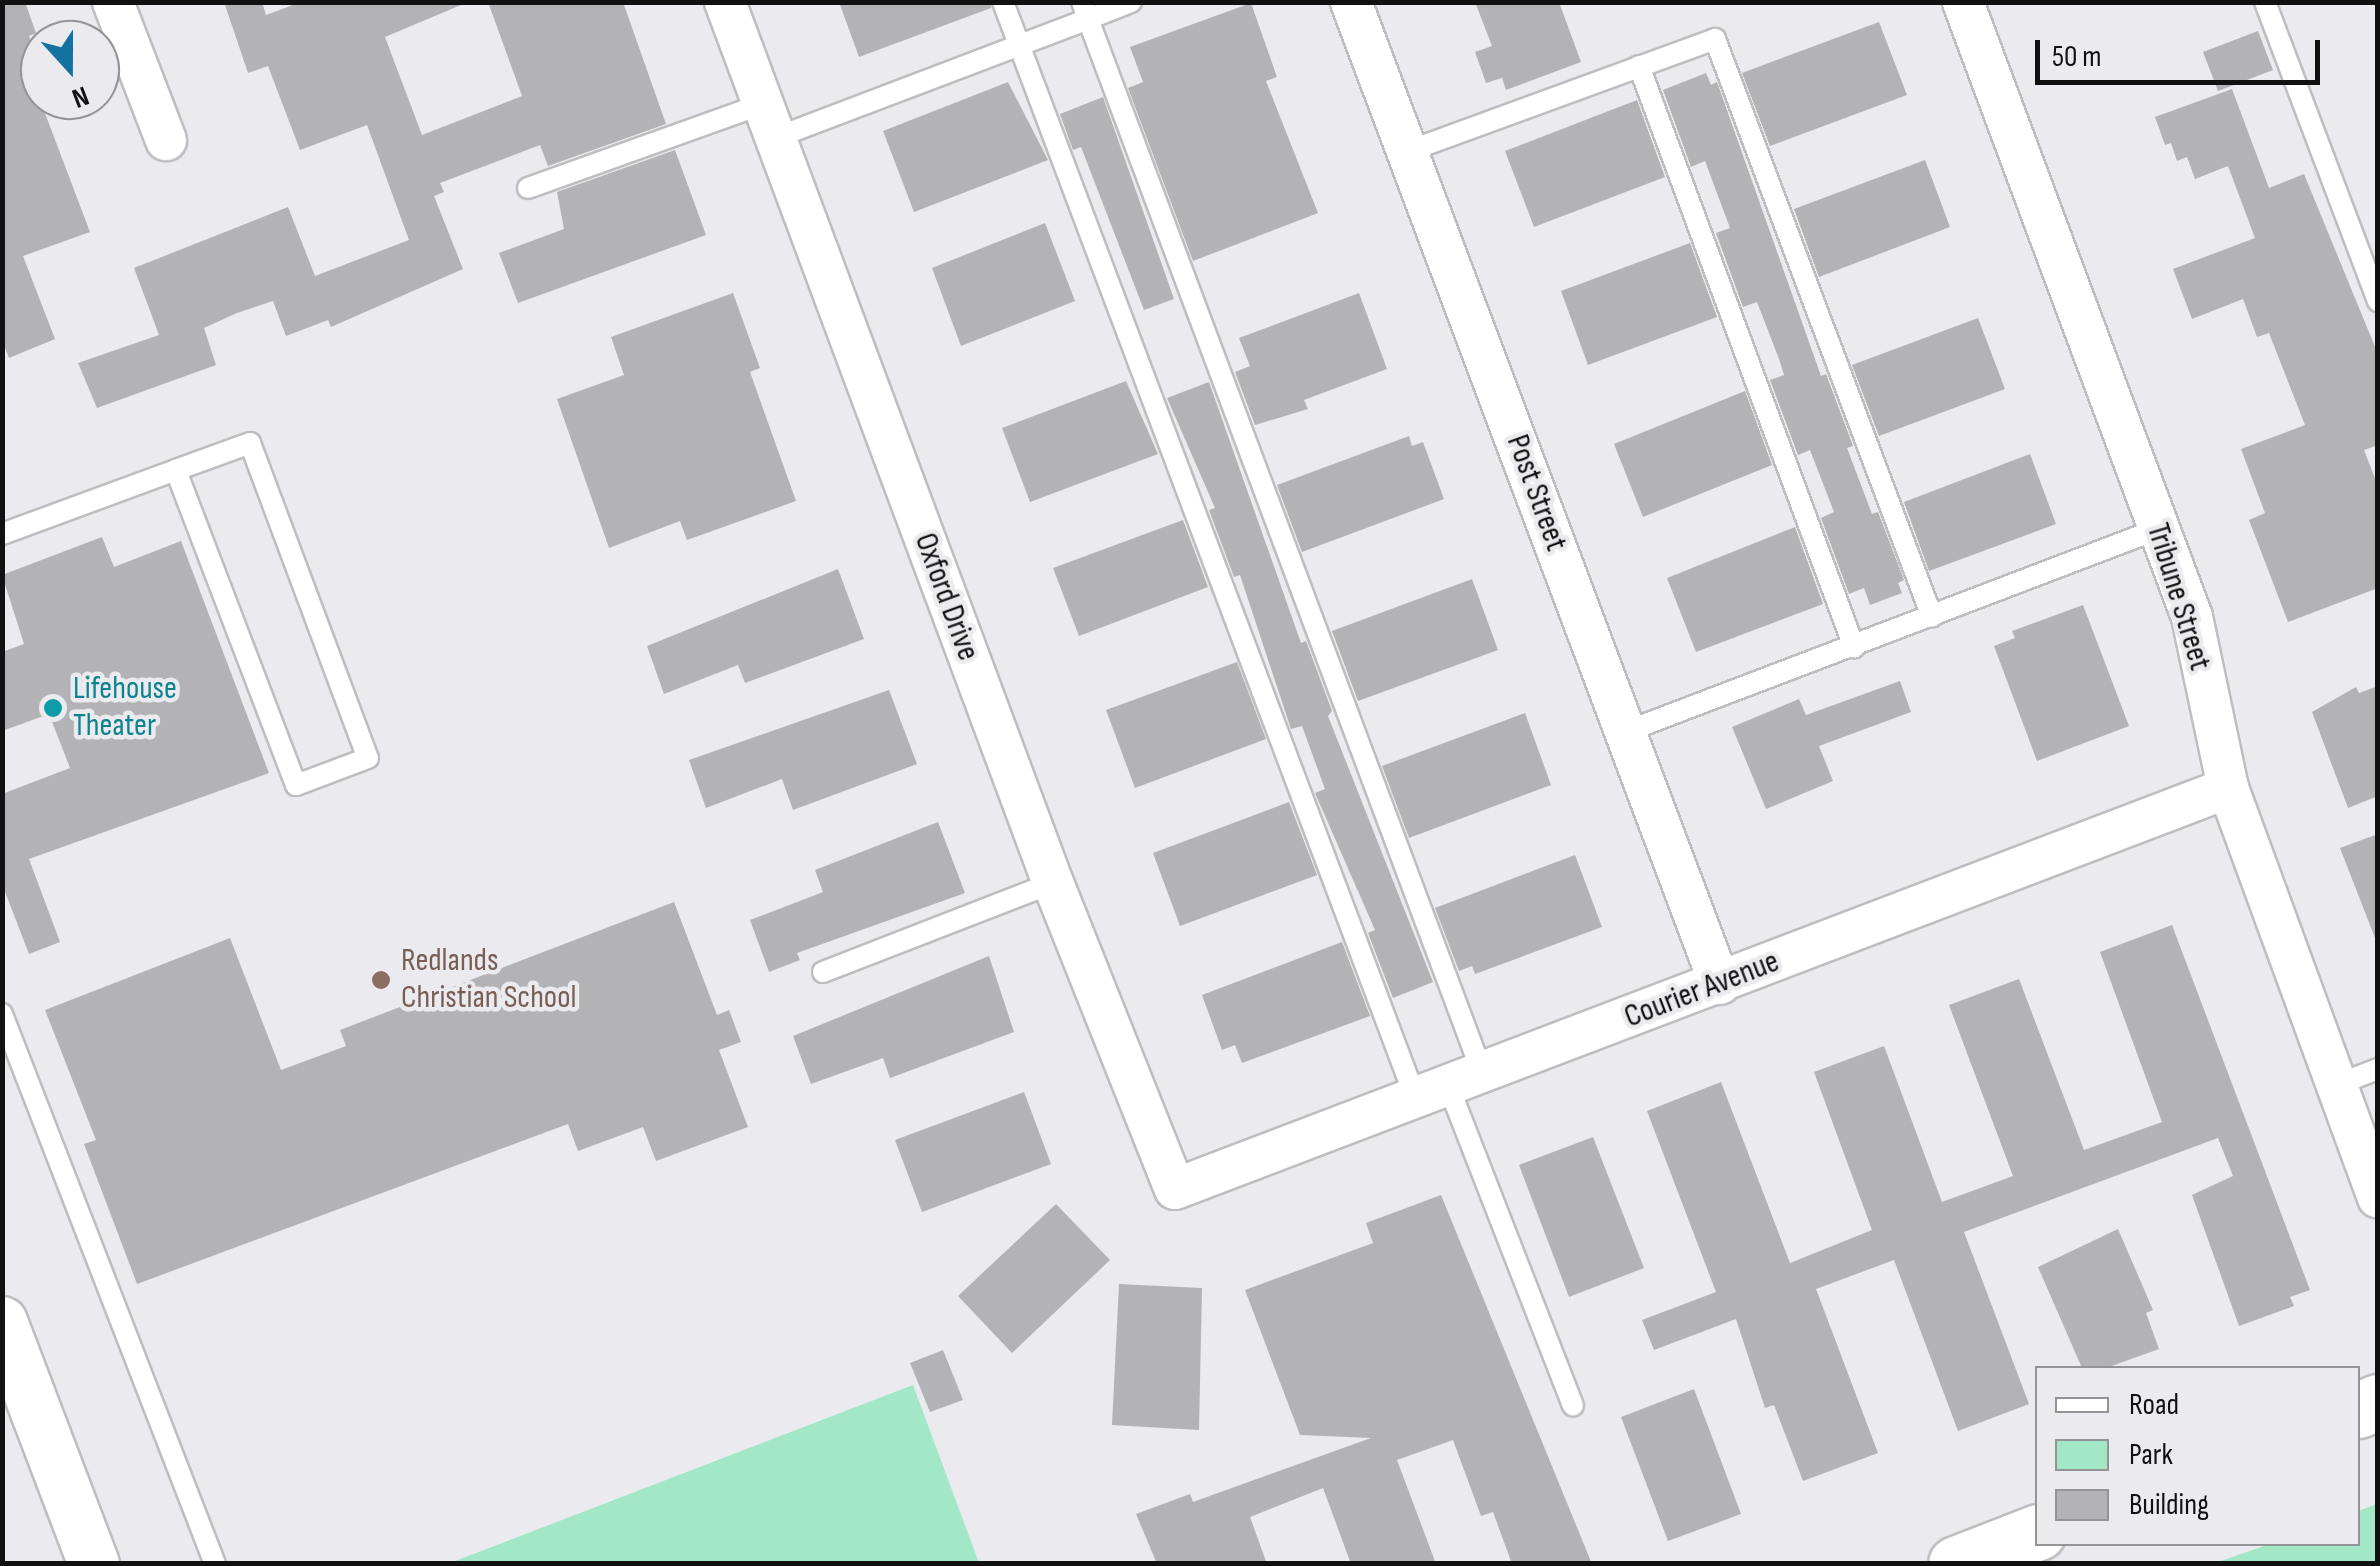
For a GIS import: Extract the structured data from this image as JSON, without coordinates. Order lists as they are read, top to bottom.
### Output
{
  "streets": {
    "street": [
      "Post Street",
      "Oxford Drive",
      "Tribune Street",
      "Courier Avenue"
    ]
  },
  "crossings": [
    ["Post Street", "Courier Avenue"],
    ["Oxford Drive", "Courier Avenue"],
    ["Tribune Street", "Courier Avenue"]
  ],
  "places": ["Lifehouse Theater", "Redlands Christian School"],
  "legend": ["Road", "Park", "Building"],
  "scale_bar": "50 m",
  "north": "bottom"
}
